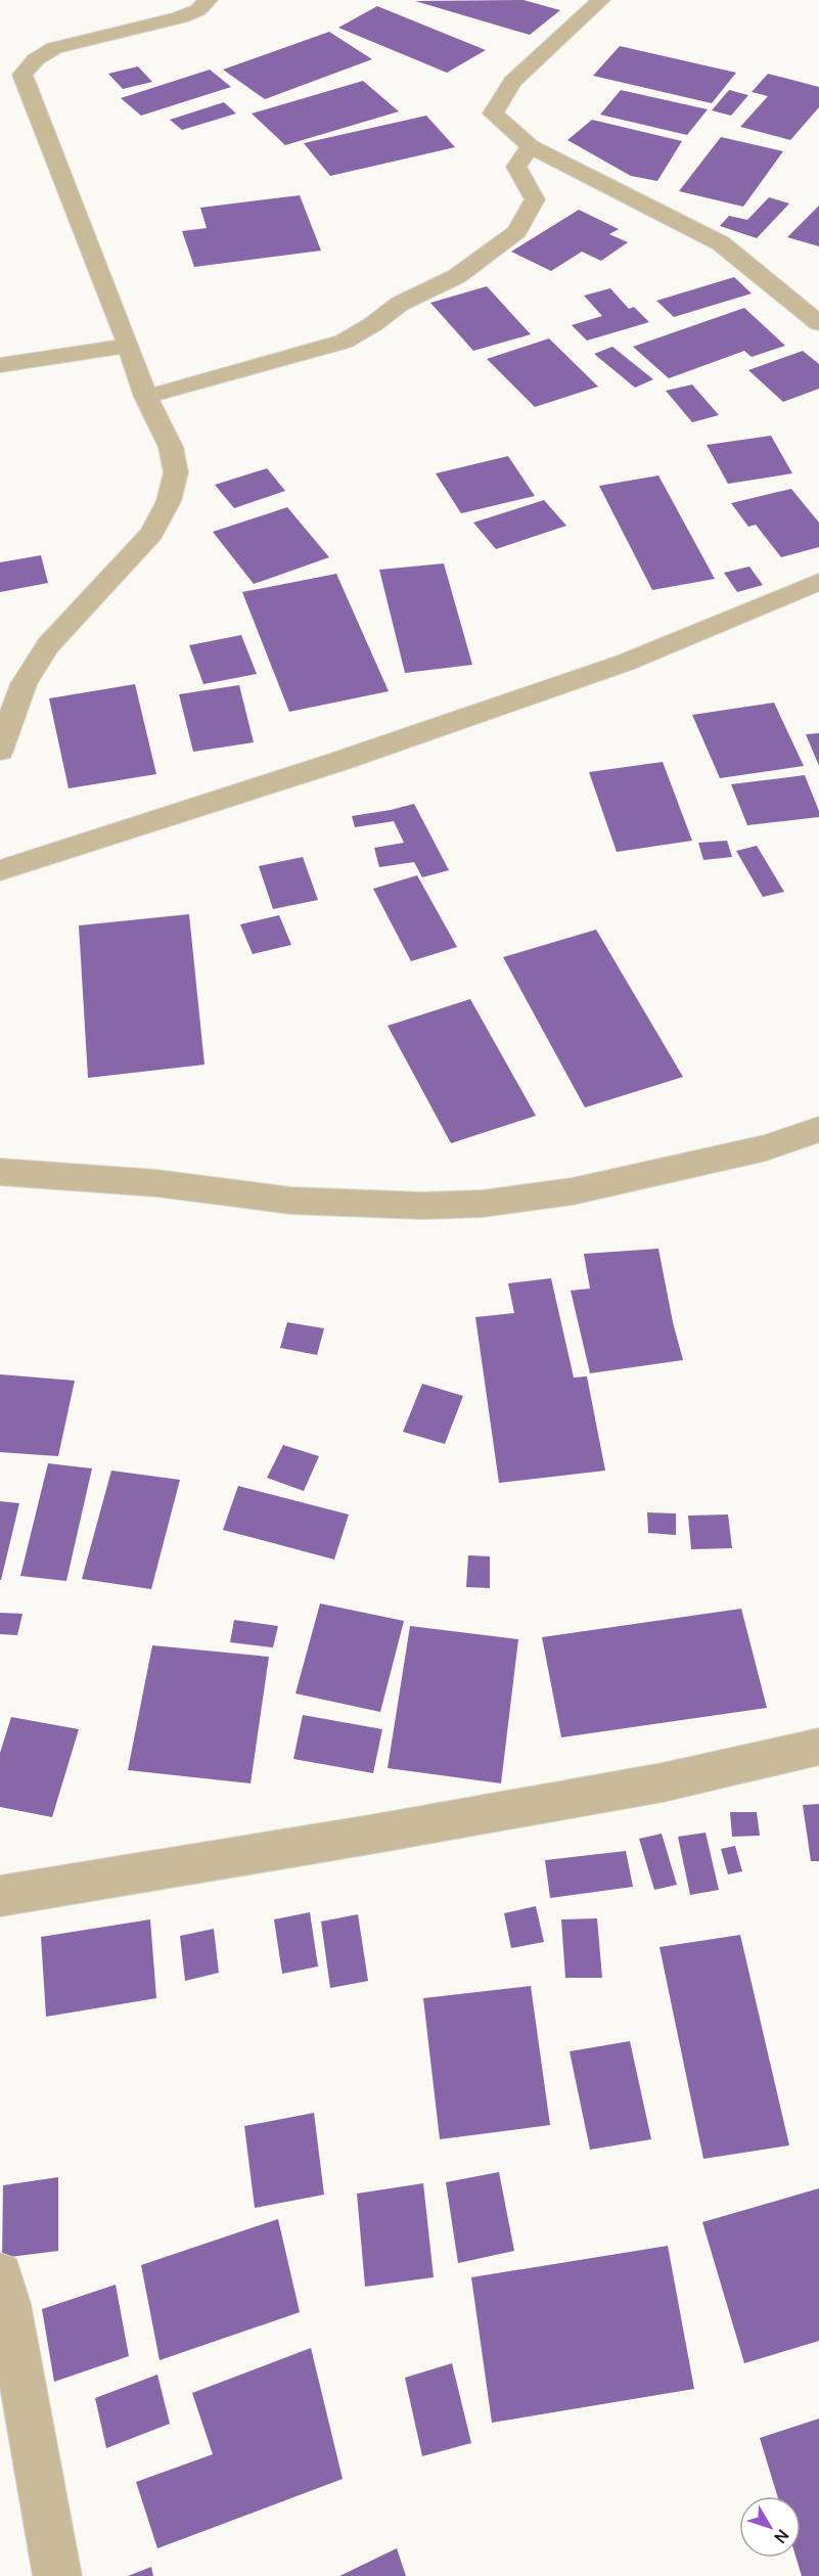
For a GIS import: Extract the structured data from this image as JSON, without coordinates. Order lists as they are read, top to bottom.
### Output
{
  "north": "bottom right"
}
